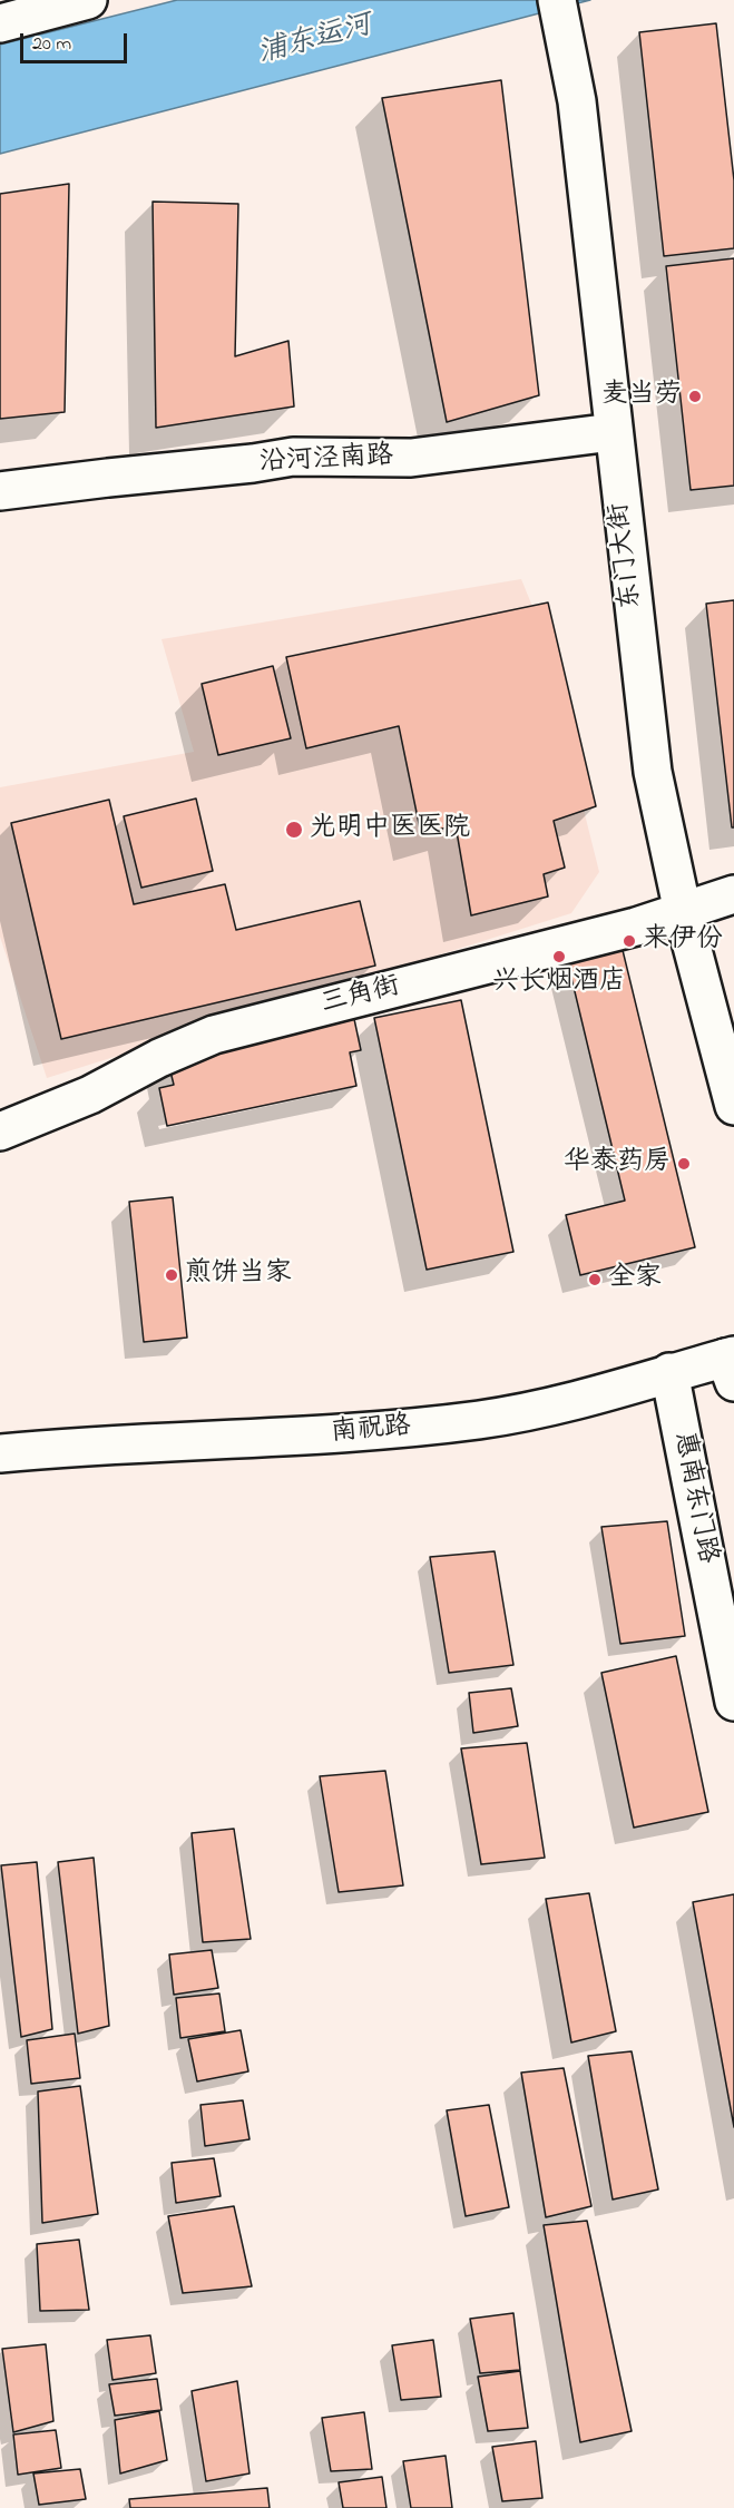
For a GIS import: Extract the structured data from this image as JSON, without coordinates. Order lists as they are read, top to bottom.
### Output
{
  "streets": {
    "street": [
      "沿河泾南路",
      "东门大街",
      "三角街",
      "南祝路",
      "惠南东门路"
    ]
  },
  "crossings": [
    ["沿河泾南路", "东门大街"],
    ["东门大街", "三角街"],
    ["南祝路", "惠南东门路"]
  ],
  "water": ["浦东运河"],
  "places": [
    "麦当劳",
    "光明中医医院",
    "来伊份",
    "兴长烟酒店",
    "华泰药房",
    "煎饼当家",
    "全家"
  ],
  "scale_bar": "20 m"
}
